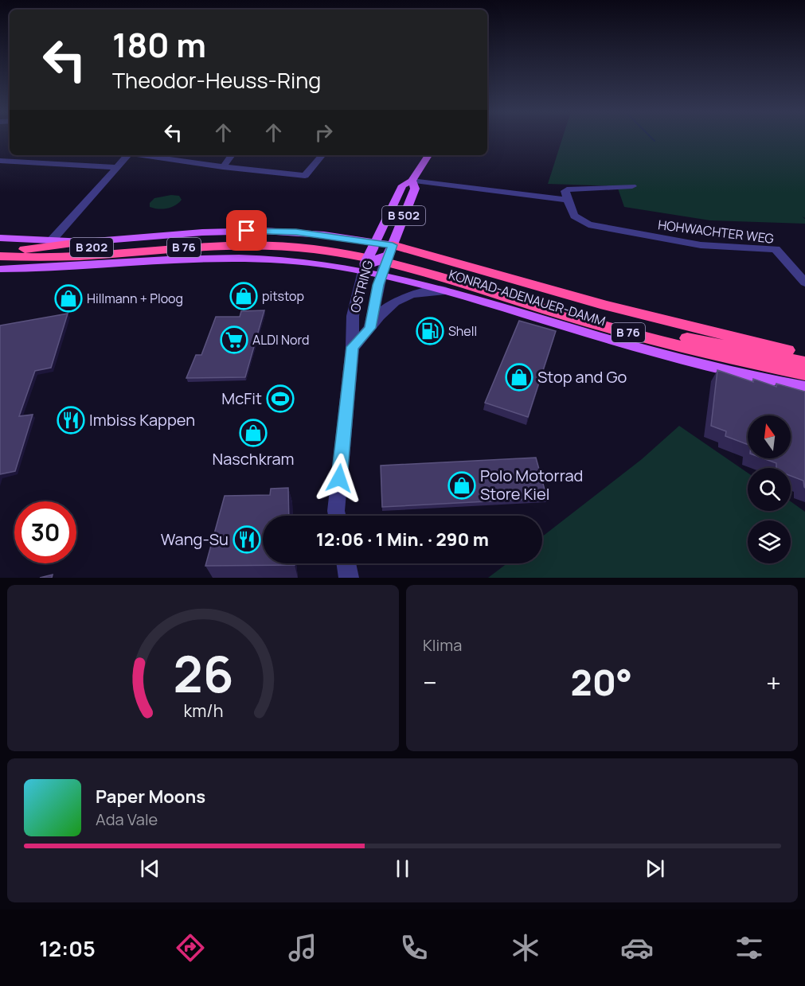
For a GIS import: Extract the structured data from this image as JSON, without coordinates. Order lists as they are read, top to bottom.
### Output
{
  "streets": {
    "highway": ["B 202", "B 76", "KONRAD-ADENAUER-DAMM"],
    "main road": ["B 502", "OSTRING"],
    "street": ["HOHWACHTER WEG"]
  },
  "crossings": [
    ["B 202", "B 76"],
    ["B 202", "OSTRING"],
    ["B 202", "KONRAD-ADENAUER-DAMM"],
    ["B 76", "OSTRING"],
    ["B 76", "KONRAD-ADENAUER-DAMM"],
    ["OSTRING", "KONRAD-ADENAUER-DAMM"]
  ],
  "places": {
    "shop": [
      "pitstop",
      "Hillmann + Ploog",
      "Stop and Go",
      "Naschkram",
      "Polo Motorrad Store Kiel"
    ],
    "fuel station": ["Shell"],
    "supermarket": ["ALDI Nord"],
    "sports": ["McFit"],
    "restaurant": ["Imbiss Kappen", "Wang-Su"]
  },
  "north": "top",
  "page": {
    "turn": ["180 m", "Theodor-Heuss-Ring"],
    "limit": "30",
    "trip": "12:06 · 1 Min. · 290 m",
    "tile": "Klima",
    "heat": ["−", "20°", "+"],
    "song": ["Paper Moons", "Ada Vale"],
    "tabs": "12:05",
    "gauge": ["26", "km/h"]
  }
}
